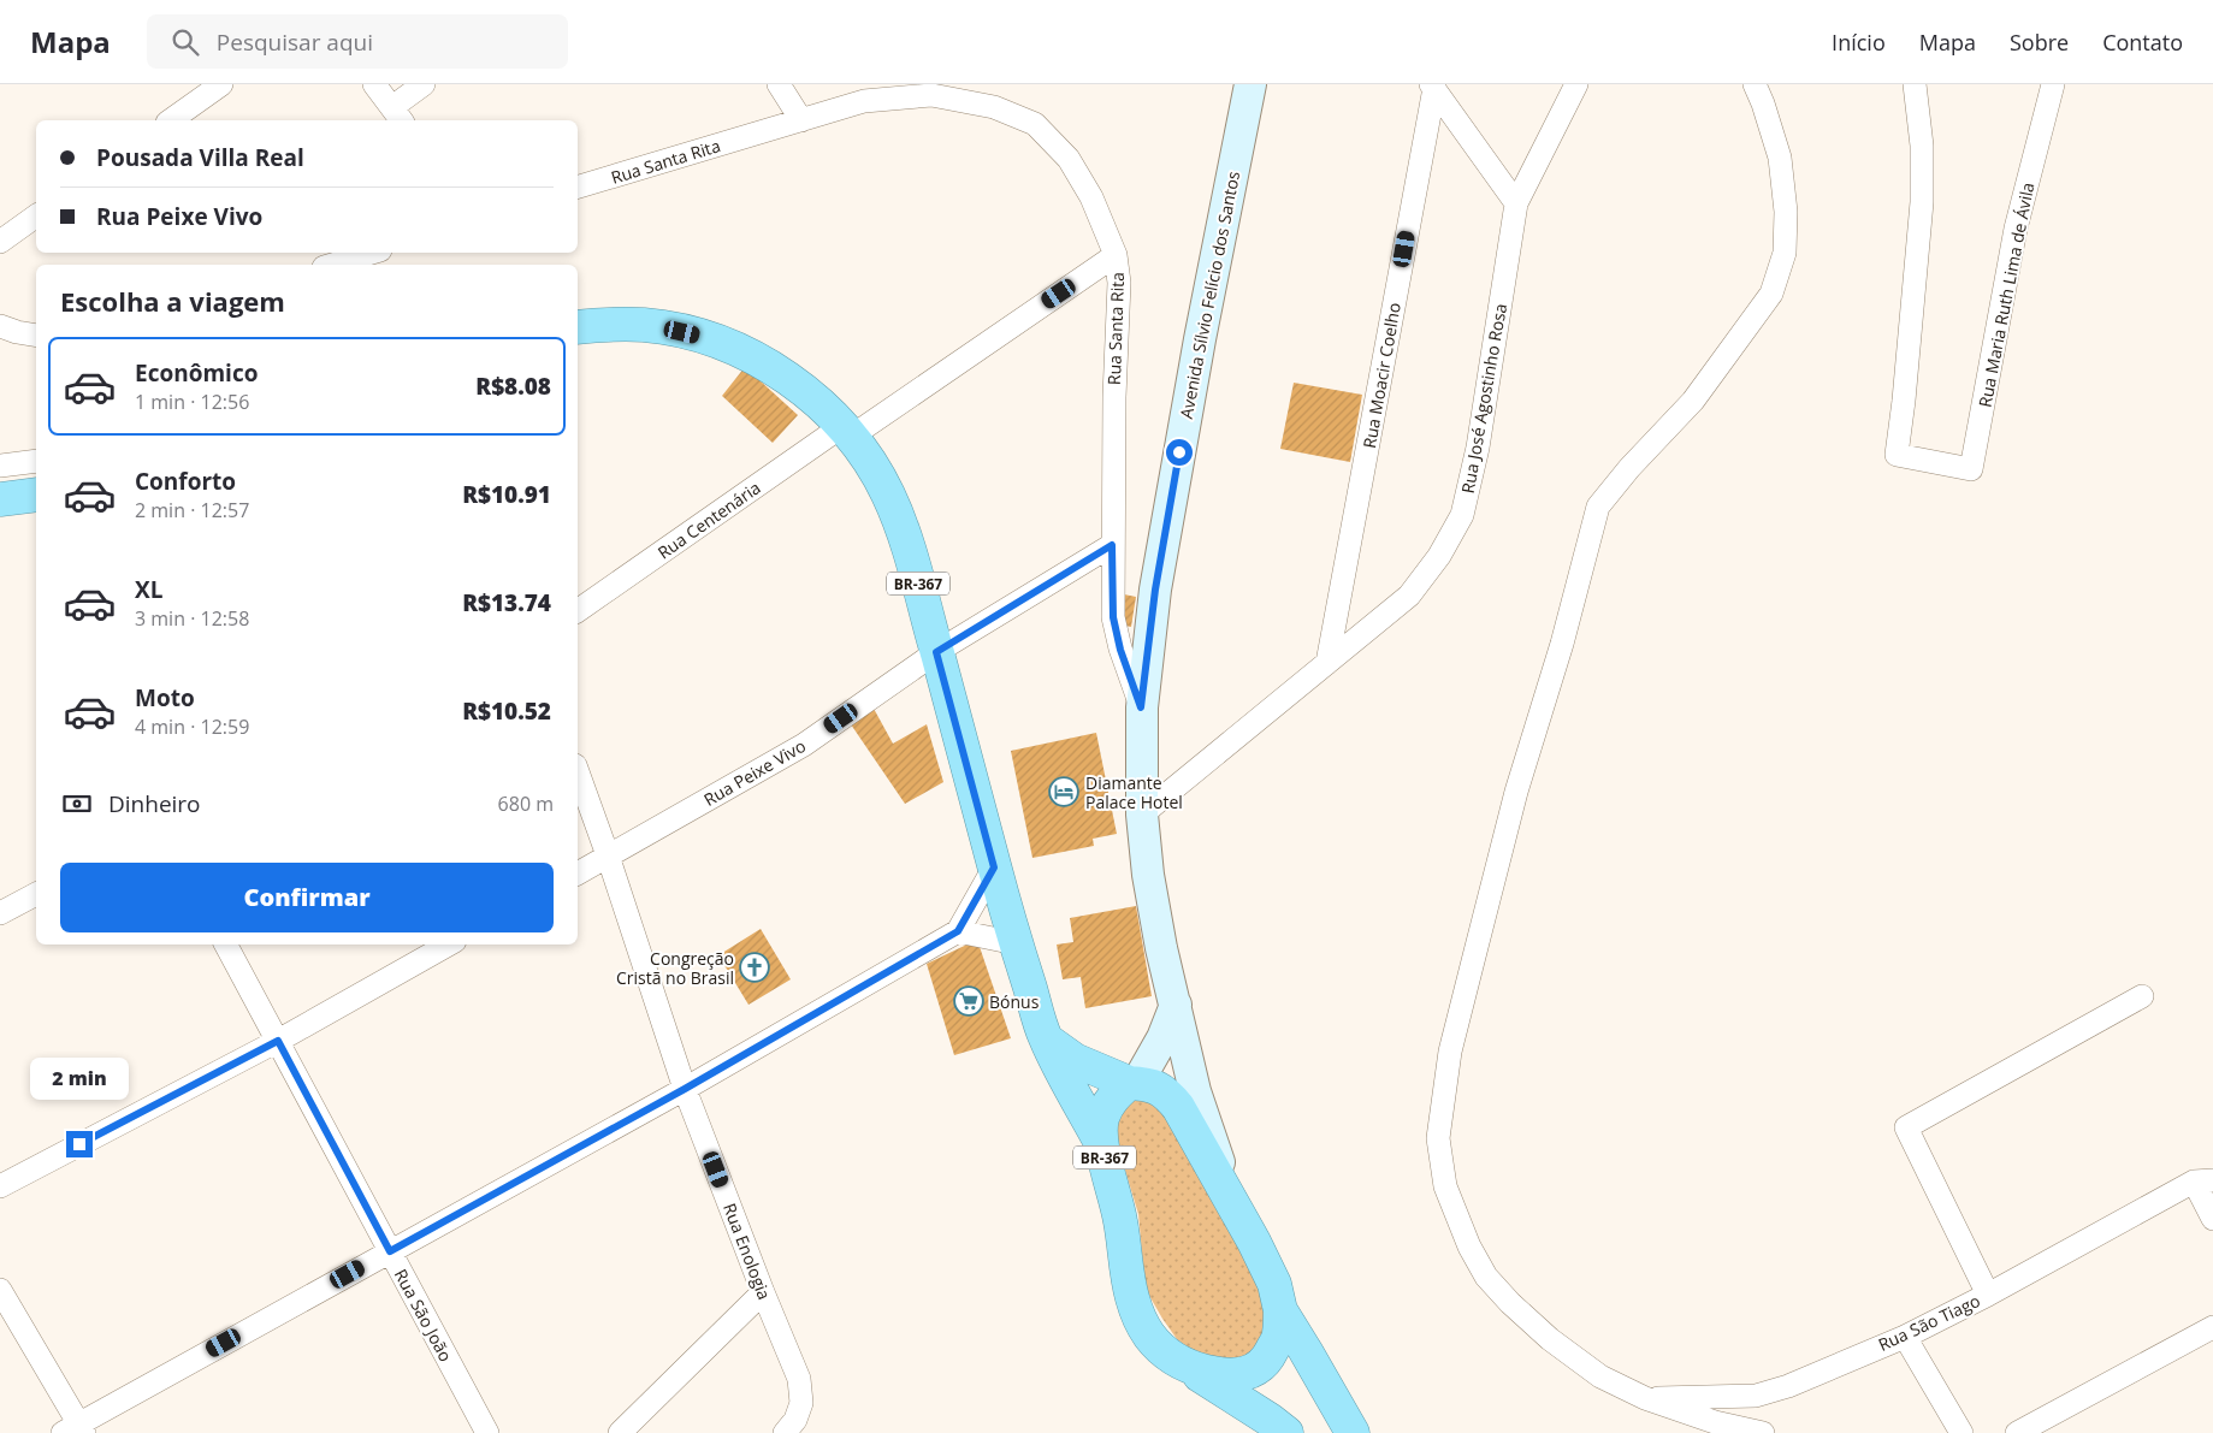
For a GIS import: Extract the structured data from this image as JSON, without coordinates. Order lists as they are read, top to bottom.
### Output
{
  "streets": {
    "highway": ["BR-367"],
    "main road": ["Avenida Sílvio Felício dos Santos"],
    "street": [
      "Rua Santa Rita",
      "Rua Maria Ruth Lima de Ávila",
      "Rua Moacir Coelho",
      "Rua José Agostinho Rosa",
      "Rua Centenária",
      "Rua Peixe Vivo",
      "Rua Enologia",
      "Rua São João",
      "Rua São Tiago"
    ]
  },
  "crossings": [
    ["Rua Santa Rita", "Avenida Sílvio Felício dos Santos"],
    ["Rua Santa Rita", "Rua Centenária"],
    ["Rua Santa Rita", "Rua Peixe Vivo"],
    ["Avenida Sílvio Felício dos Santos", "Rua José Agostinho Rosa"],
    ["Avenida Sílvio Felício dos Santos", "BR-367"],
    ["Rua Moacir Coelho", "Rua José Agostinho Rosa"],
    ["Rua Centenária", "BR-367"],
    ["BR-367", "Rua Peixe Vivo"],
    ["Rua Peixe Vivo", "Rua Enologia"]
  ],
  "places": {
    "hotel": ["Diamante Palace Hotel"],
    "church": ["Congreção Cristã no Brasil"],
    "supermarket": ["Bónus"]
  },
  "page": {
    "header": "Mapa",
    "search": "Pesquisar aqui",
    "nav": [
      "Início",
      "Mapa",
      "Sobre",
      "Contato"
    ],
    "banner": ["Pousada Villa Real", "Rua Peixe Vivo"],
    "heading": "Escolha a viagem",
    "list": [
      {
        "name": "Econômico",
        "note": "1 min · 12:56",
        "value": "R$8.08"
      },
      {
        "name": "Conforto",
        "note": "2 min · 12:57",
        "value": "R$10.91"
      },
      {
        "name": "XL",
        "note": "3 min · 12:58",
        "value": "R$13.74"
      },
      {
        "name": "Moto",
        "note": "4 min · 12:59",
        "value": "R$10.52"
      }
    ],
    "pay": ["Dinheiro", "680 m"],
    "buttons": "Confirmar",
    "bubble": "2 min"
  }
}
